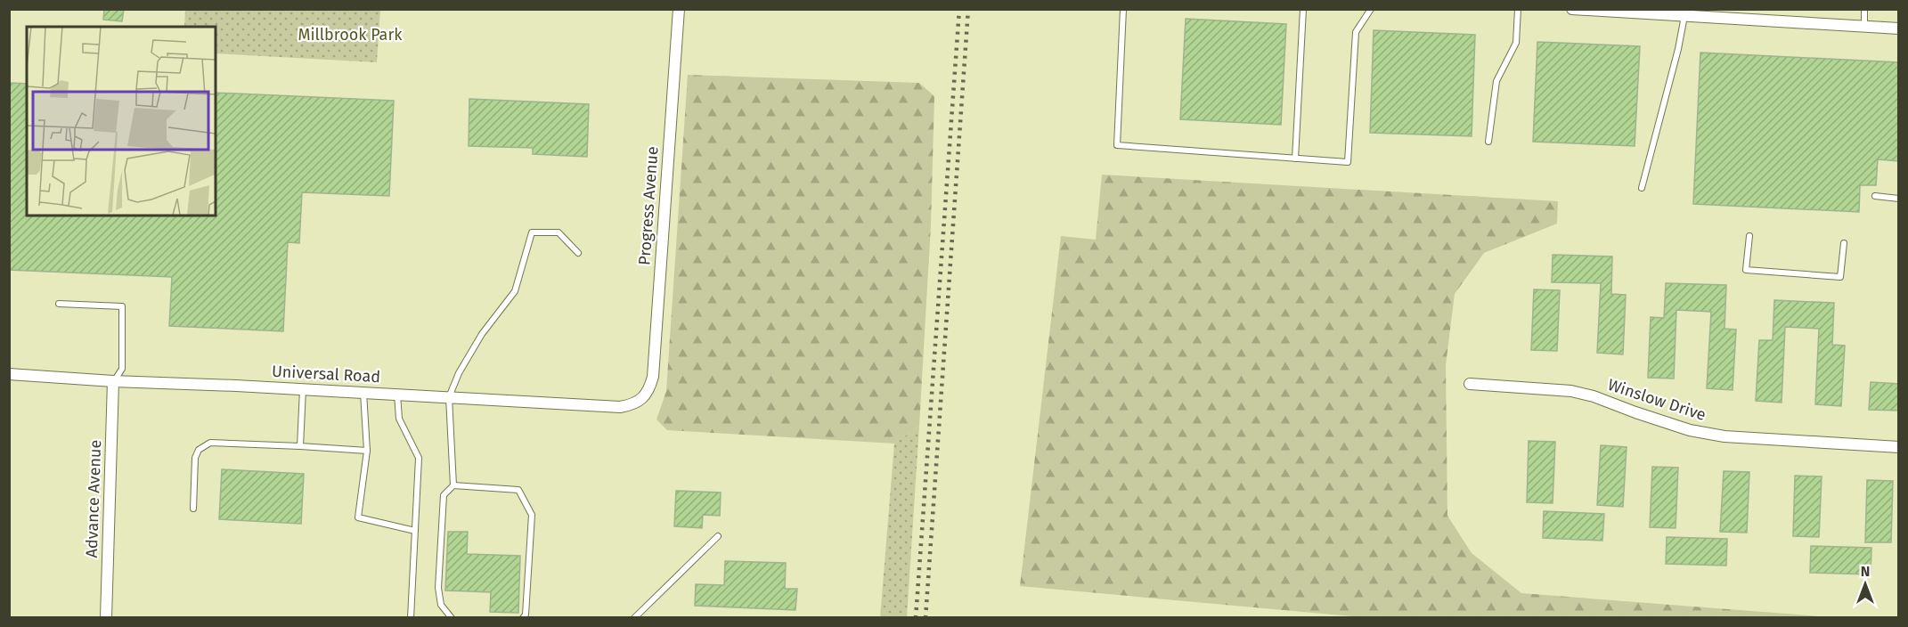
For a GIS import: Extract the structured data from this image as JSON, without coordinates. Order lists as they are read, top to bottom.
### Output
{
  "streets": {
    "street": [
      "Progress Avenue",
      "Universal Road",
      "Winslow Drive",
      "Advance Avenue"
    ]
  },
  "crossings": [
    ["Progress Avenue", "Universal Road"],
    ["Universal Road", "Advance Avenue"]
  ],
  "parks": ["Millbrook Park"],
  "north": "top"
}
